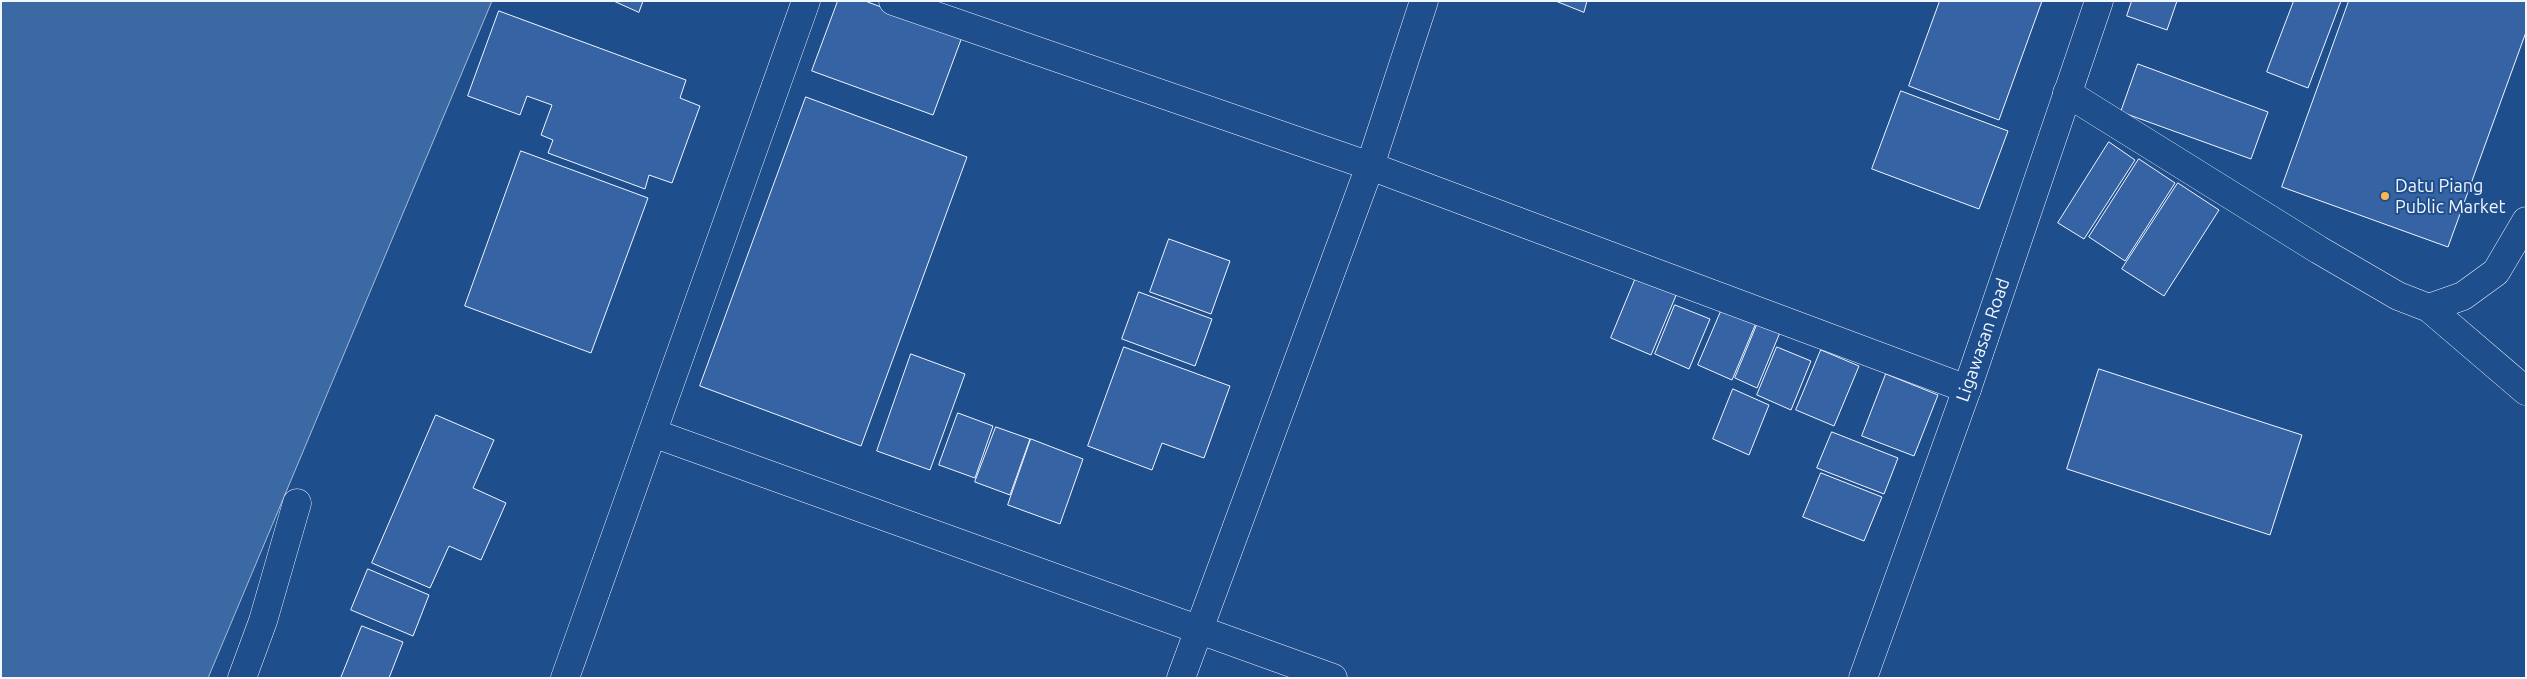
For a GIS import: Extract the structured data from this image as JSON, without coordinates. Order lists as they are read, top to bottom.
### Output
{
  "streets": {
    "street": ["Ligawasan Road"]
  },
  "places": ["Datu Piang Public Market"]
}
